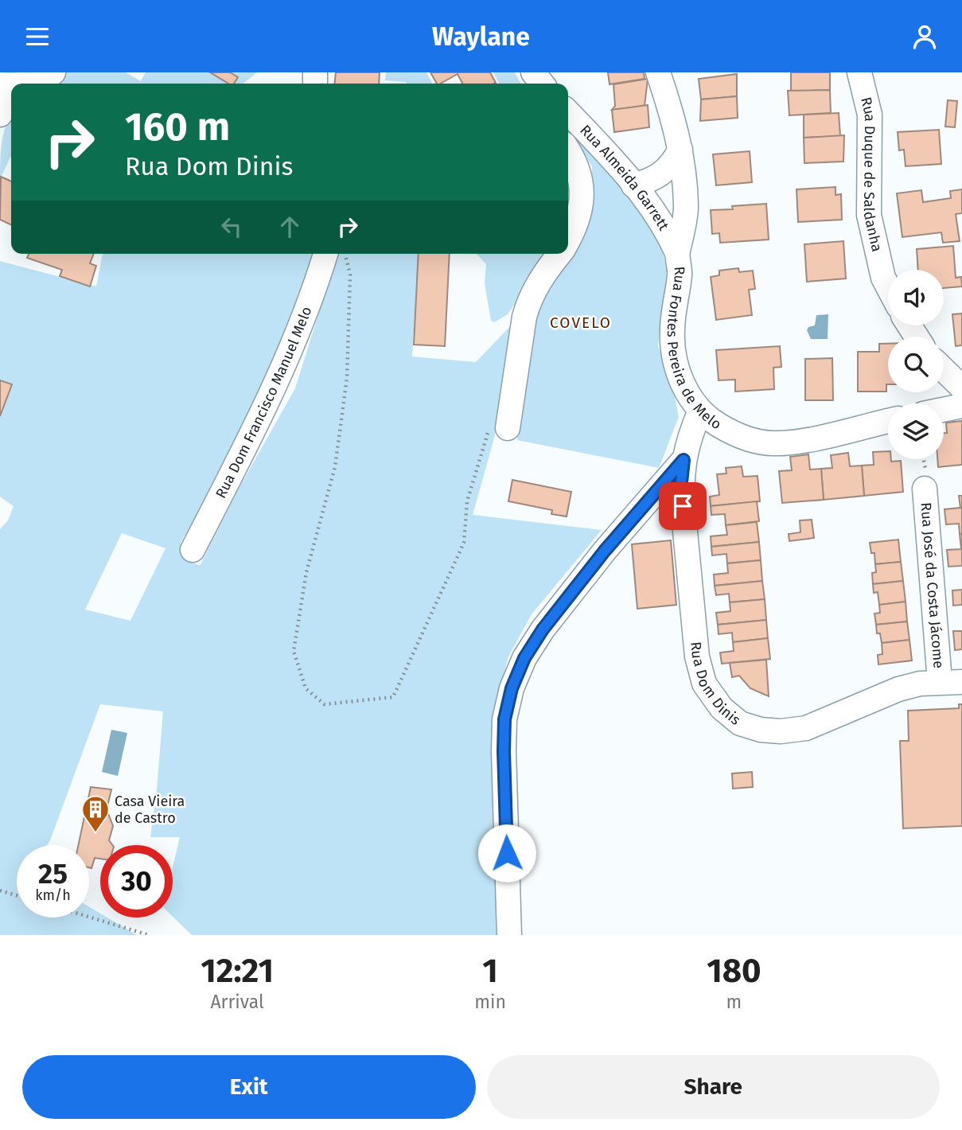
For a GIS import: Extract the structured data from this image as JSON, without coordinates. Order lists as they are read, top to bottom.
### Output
{
  "streets": {
    "street": [
      "Rua Duque de Saldanha",
      "Rua Almeida Garrett",
      "Rua Fontes Pereira de Melo",
      "Rua Dom Francisco Manuel Melo",
      "Rua José da Costa Jácome",
      "Rua Dom Dinis"
    ]
  },
  "crossings": [
    ["Rua Almeida Garrett", "Rua Fontes Pereira de Melo"],
    ["Rua Fontes Pereira de Melo", "Rua Dom Dinis"],
    ["Rua José da Costa Jácome", "Rua Dom Dinis"]
  ],
  "districts": ["COVELO"],
  "places": {
    "building": ["Casa Vieira de Castro"]
  },
  "page": {
    "header": "Waylane",
    "turn": ["160 m", "Rua Dom Dinis"],
    "speed": "25 km/h",
    "limit": "30",
    "eta": [
      "12:21",
      "Arrival",
      "1",
      "min",
      "180",
      "m"
    ],
    "buttons": ["Exit", "Share"]
  }
}
